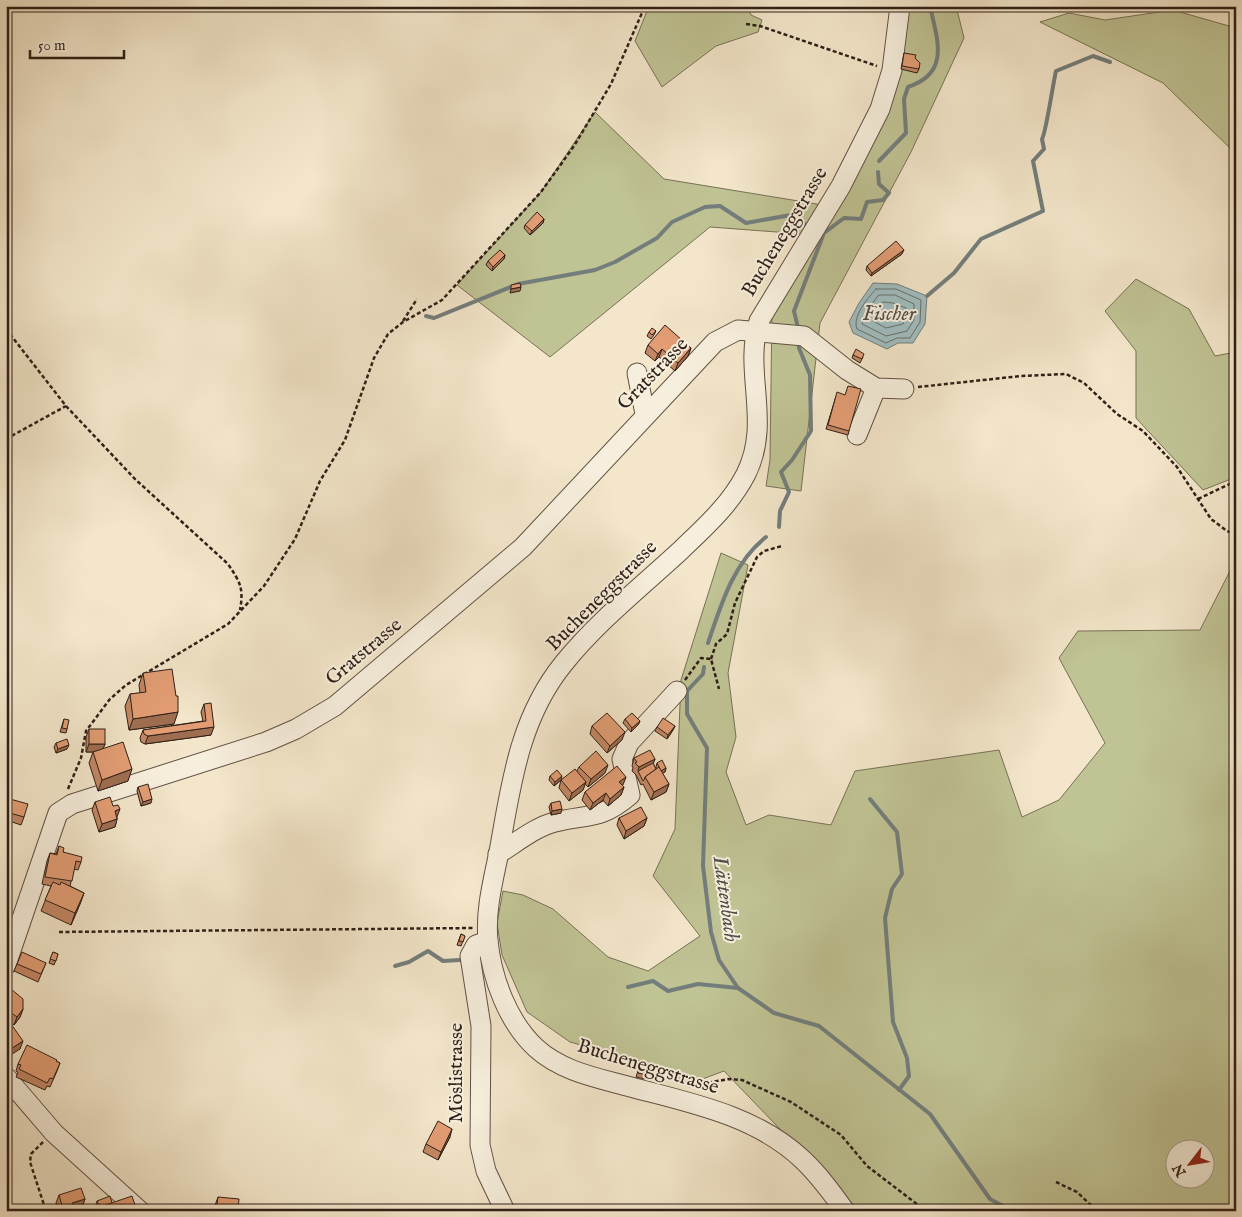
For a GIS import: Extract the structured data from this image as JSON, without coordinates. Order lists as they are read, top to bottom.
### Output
{
  "streets": {
    "street": ["Bucheneggstrasse", "Gratstrasse", "Möslistrasse"]
  },
  "crossings": [
    ["Bucheneggstrasse", "Gratstrasse"],
    ["Bucheneggstrasse", "Möslistrasse"]
  ],
  "water": ["Fischer", "Lättenbach"],
  "scale_bar": "50 m",
  "north": "bottom left"
}
